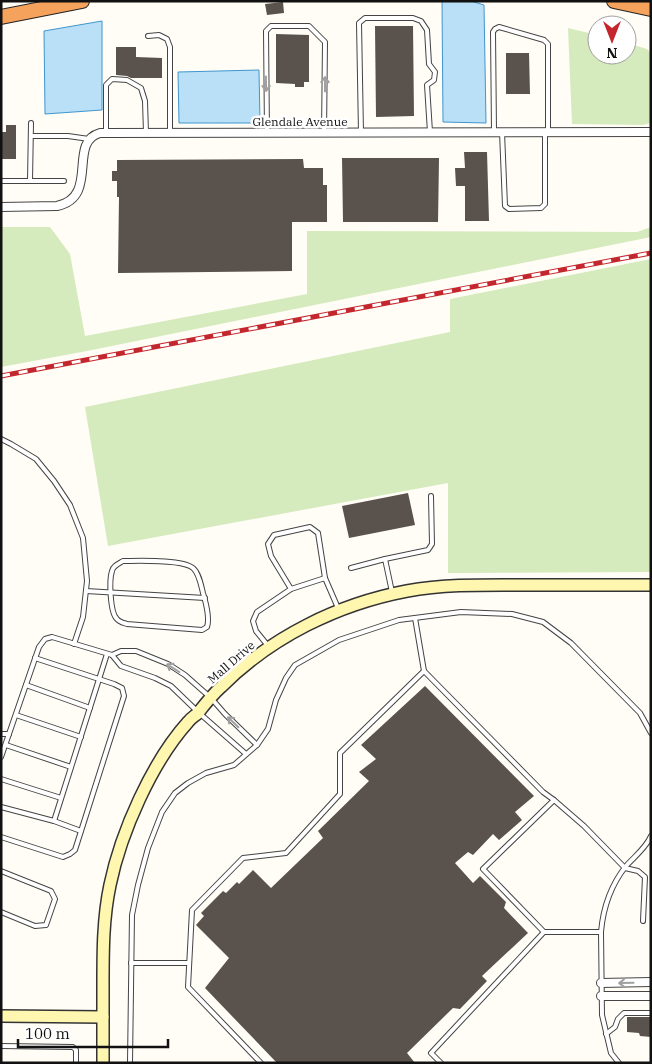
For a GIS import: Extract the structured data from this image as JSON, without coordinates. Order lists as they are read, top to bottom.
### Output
{
  "streets": {
    "street": ["Glendale Avenue", "Mall Drive"]
  },
  "scale_bar": "100 m",
  "north": "bottom"
}
